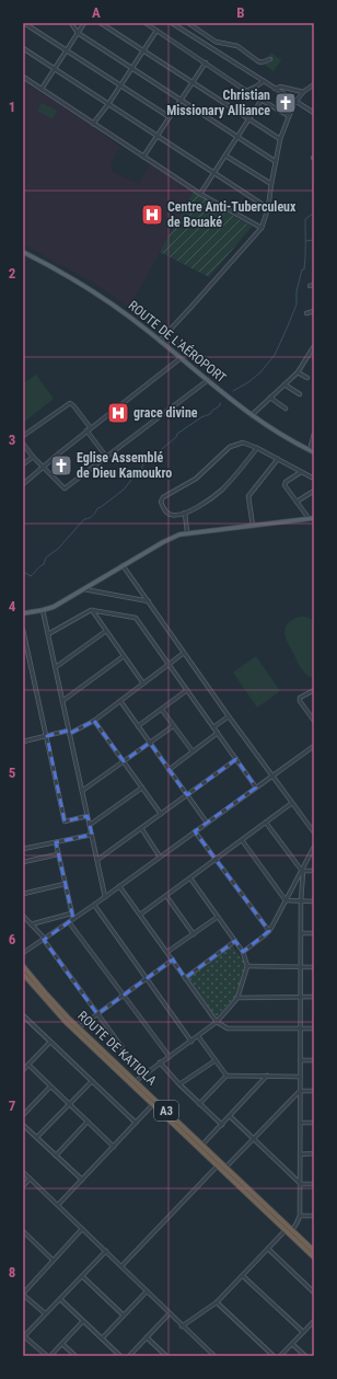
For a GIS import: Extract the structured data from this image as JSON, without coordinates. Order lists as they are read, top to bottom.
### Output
{
  "streets": {
    "highway": ["ROUTE DE KATIOLA", "A3"],
    "main road": ["ROUTE DE L'AÉROPORT"]
  },
  "places": {
    "church": ["Christian Missionary Alliance", "Eglise Assemblé de Dieu Kamoukro"],
    "hospital": ["Centre Anti-Tuberculeux de Bouaké", "grace divine"]
  },
  "grid": {
    "columns": ["A", "B"],
    "rows": [
      "1",
      "2",
      "3",
      "4",
      "5",
      "6",
      "7",
      "8"
    ]
  }
}
